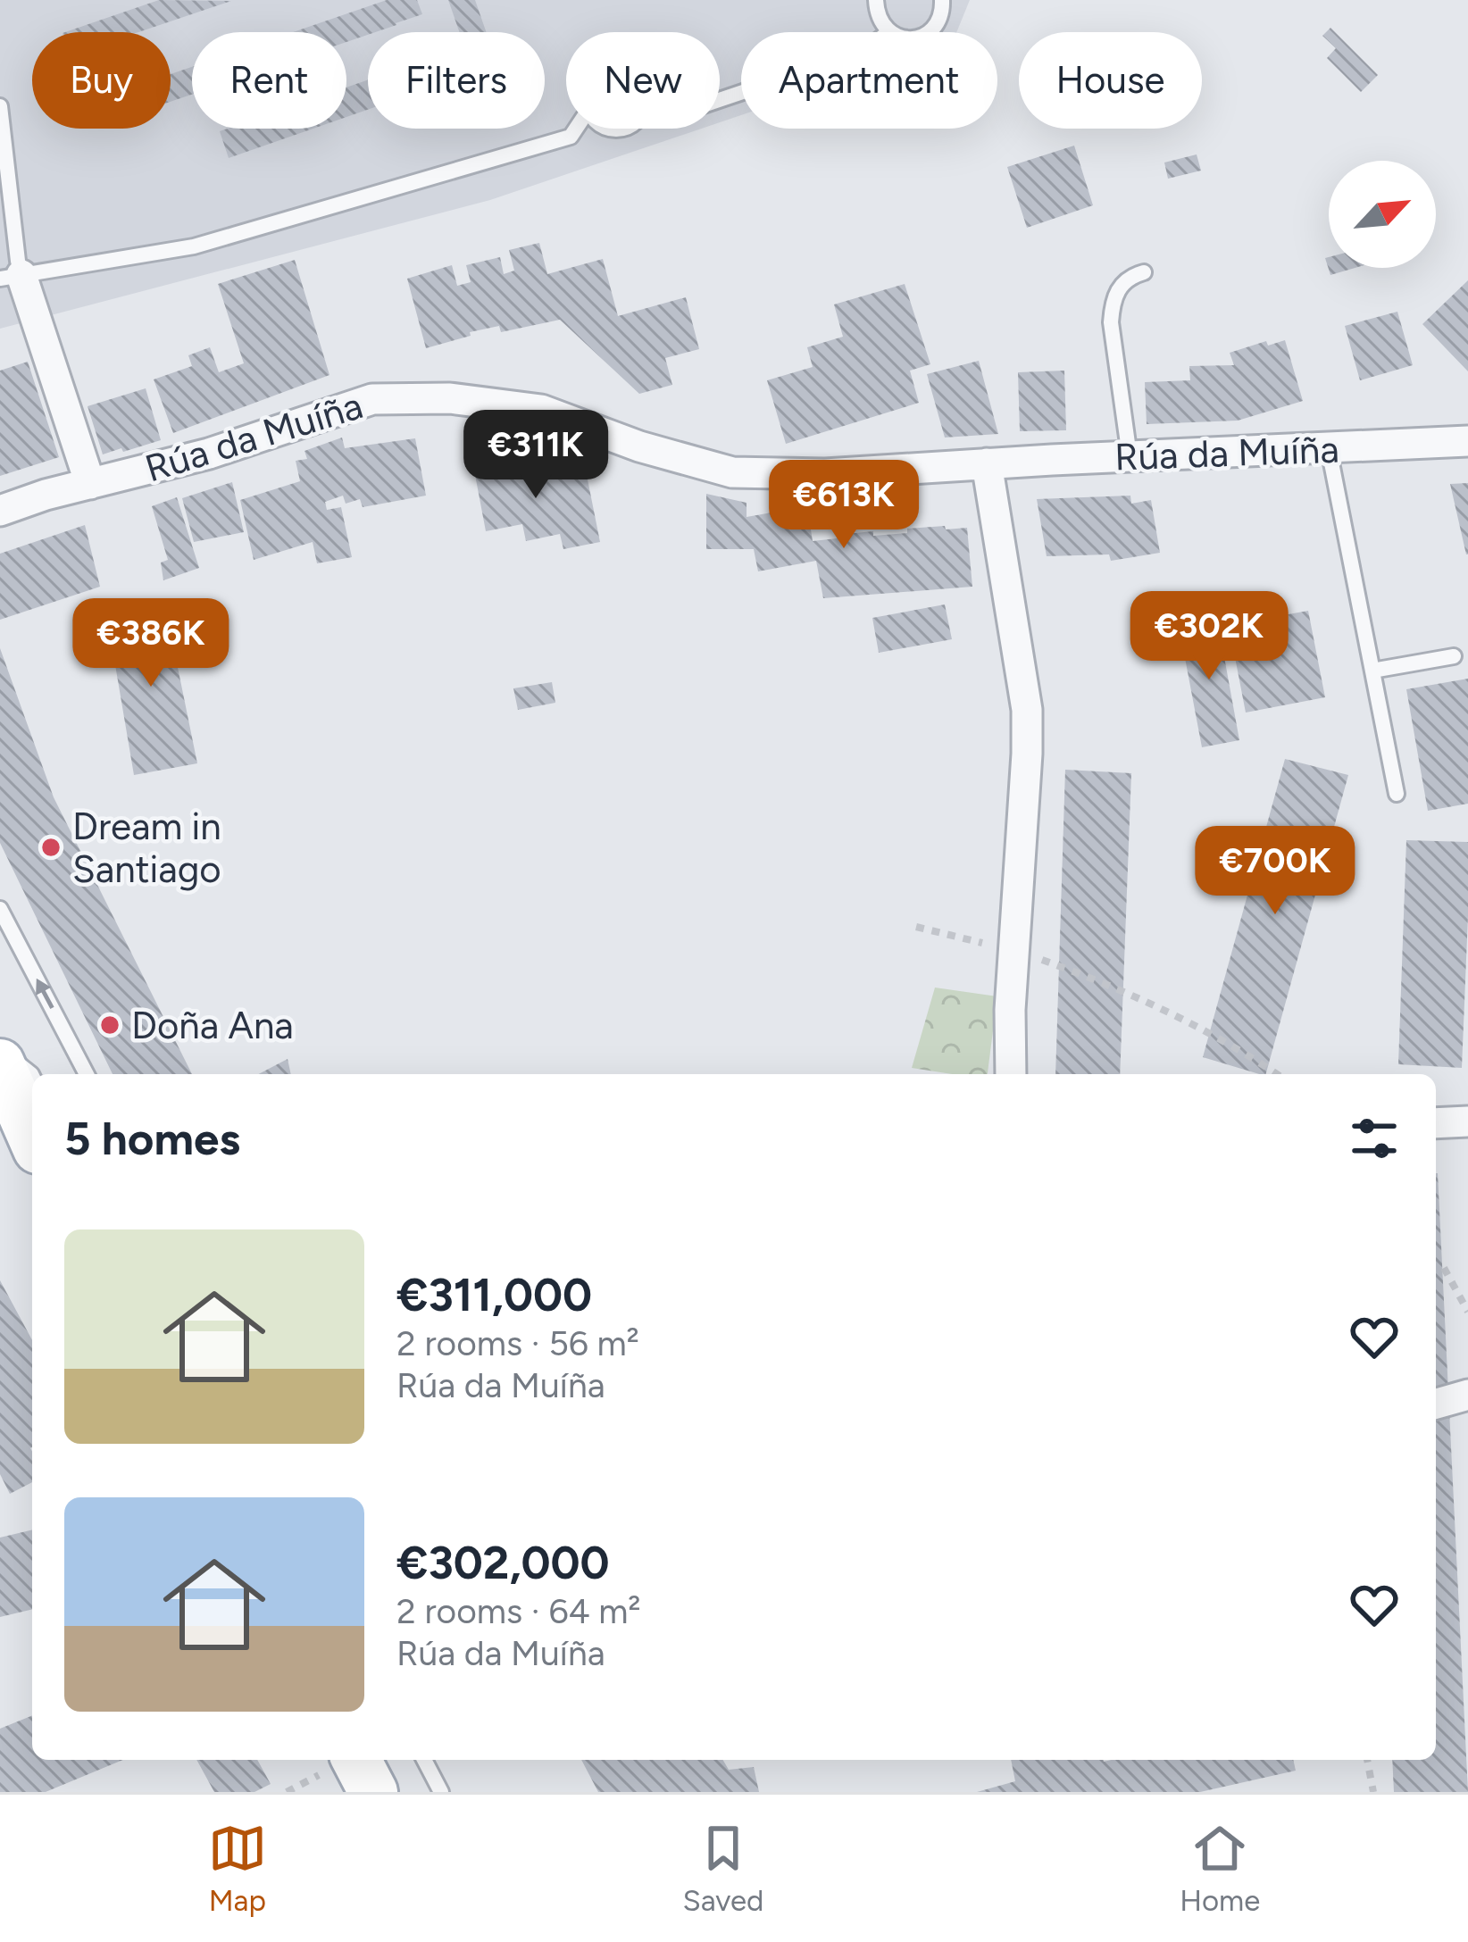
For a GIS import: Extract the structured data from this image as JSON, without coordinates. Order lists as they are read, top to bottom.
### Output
{
  "streets": {
    "street": ["Rúa da Muíña"]
  },
  "places": ["Dream in Santiago", "Doña Ana"],
  "north": "top right",
  "page": {
    "chip": [
      "Buy",
      "Rent",
      "Filters",
      "New",
      "Apartment",
      "House"
    ],
    "price": [
      "€311K",
      "€613K",
      "€302K",
      "€386K",
      "€700K"
    ],
    "heading": "5 homes",
    "list": [
      {
        "name": "€311,000",
        "note": "2 rooms · 56 m² · Rúa da Muíña"
      },
      {
        "name": "€302,000",
        "note": "2 rooms · 64 m² · Rúa da Muíña"
      }
    ],
    "tabs": ["Map", "Saved", "Home"]
  }
}
